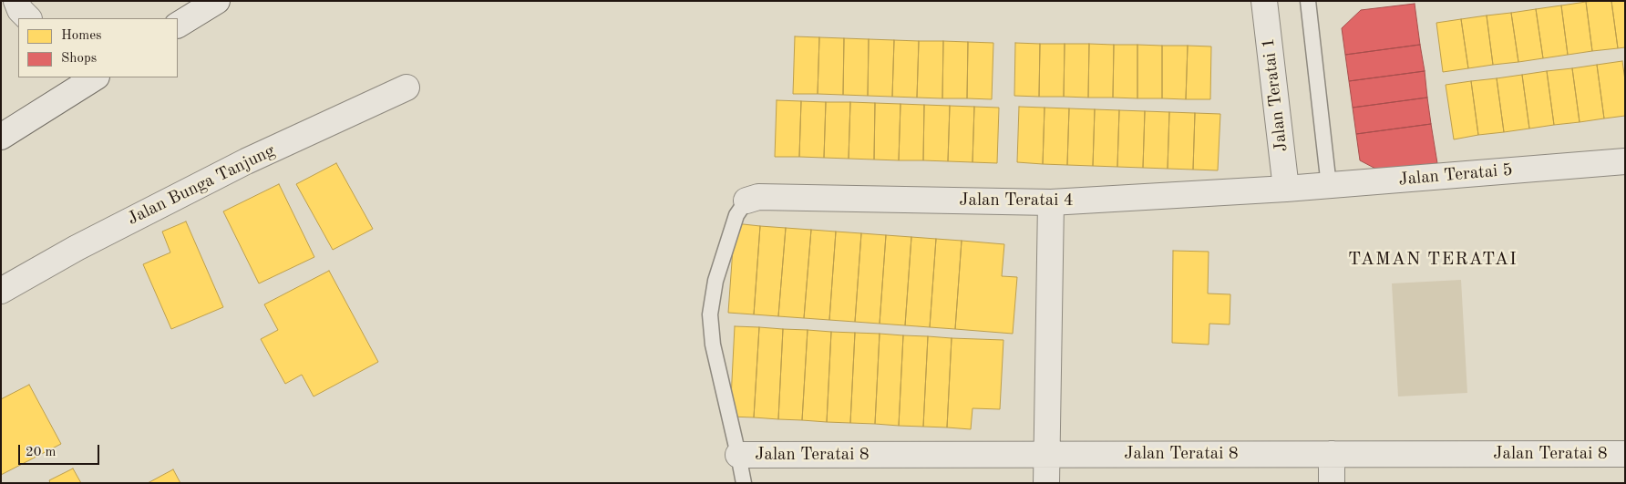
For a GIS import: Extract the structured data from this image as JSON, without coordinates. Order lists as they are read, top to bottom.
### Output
{
  "streets": {
    "street": [
      "Jalan Teratai 1",
      "Jalan Teratai 5",
      "Jalan Bunga Tanjung",
      "Jalan Teratai 4",
      "Jalan Teratai 8"
    ]
  },
  "crossings": [
    ["Jalan Teratai 1", "Jalan Teratai 5"],
    ["Jalan Teratai 1", "Jalan Teratai 4"],
    ["Jalan Teratai 5", "Jalan Teratai 4"]
  ],
  "districts": ["TAMAN TERATAI"],
  "legend": ["Homes", "Shops"],
  "scale_bar": "20 m"
}
